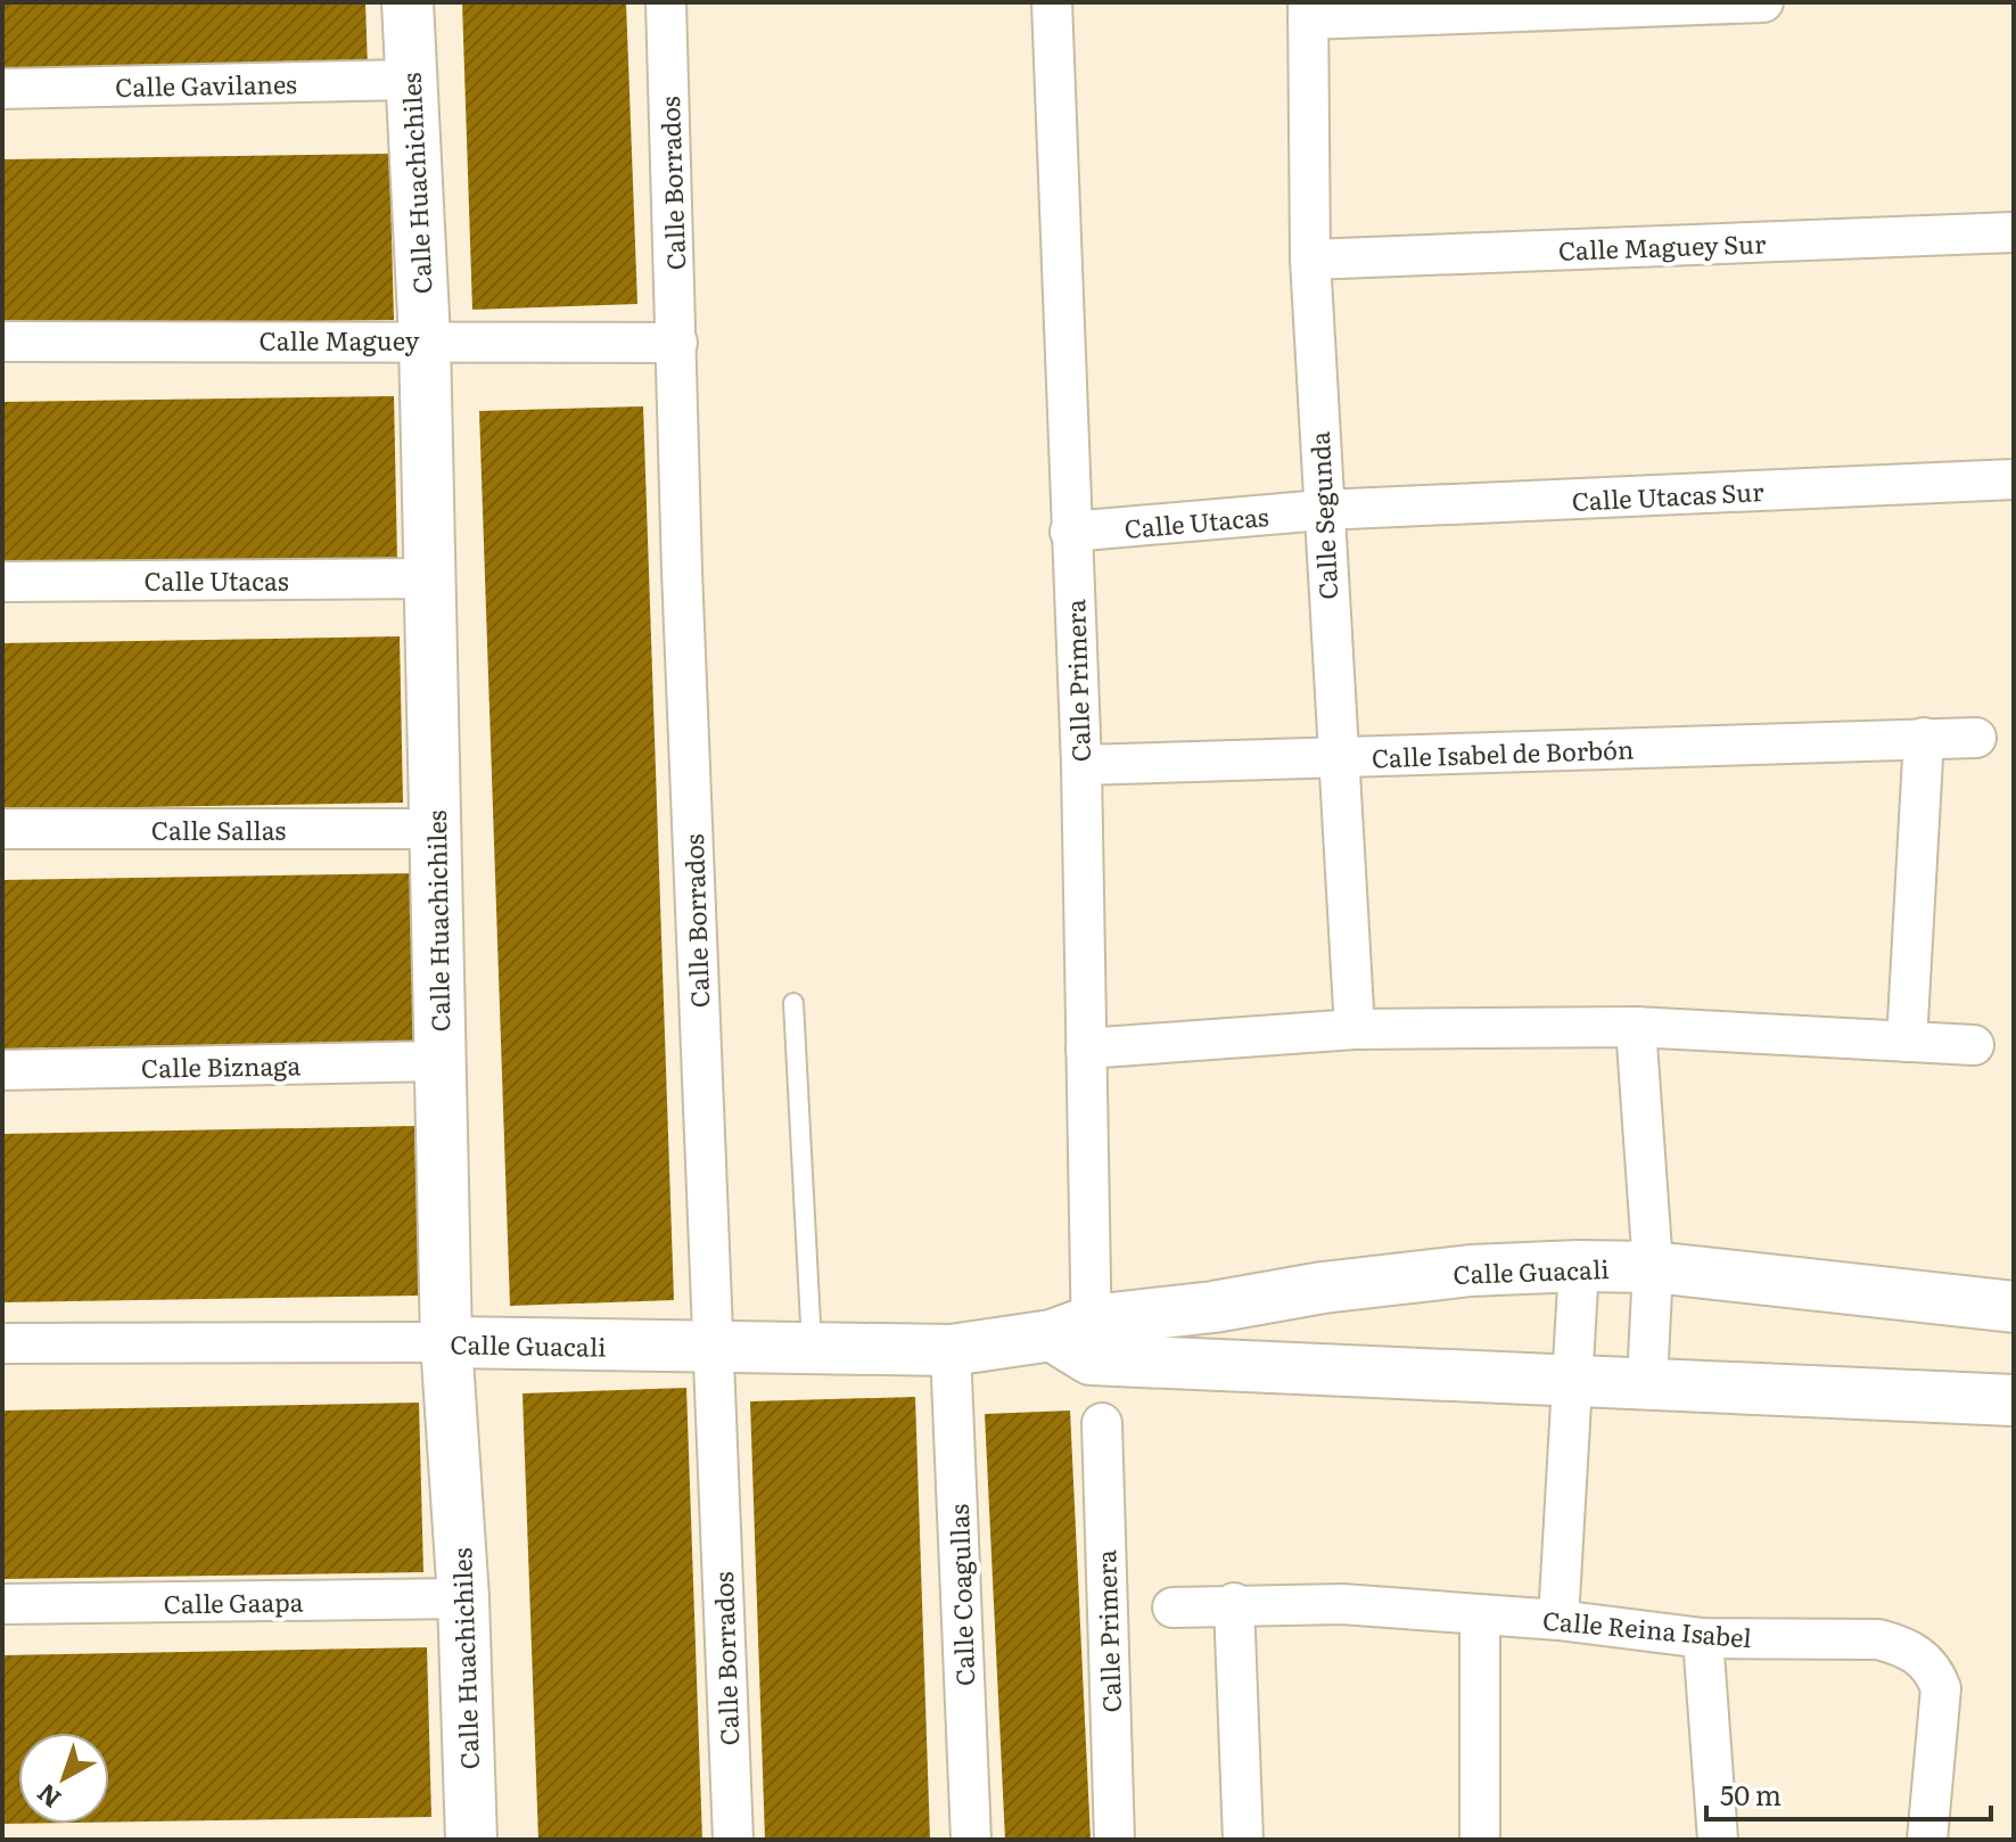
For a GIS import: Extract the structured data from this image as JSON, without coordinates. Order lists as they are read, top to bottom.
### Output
{
  "streets": {
    "street": [
      "Calle Gavilanes",
      "Calle Huachichiles",
      "Calle Borrados",
      "Calle Maguey Sur",
      "Calle Maguey",
      "Calle Utacas Sur",
      "Calle Segunda",
      "Calle Utacas",
      "Calle Primera",
      "Calle Isabel de Borbón",
      "Calle Sallas",
      "Calle Biznaga",
      "Calle Guacali",
      "Calle Coagullas",
      "Calle Gaapa",
      "Calle Reina Isabel"
    ]
  },
  "crossings": [
    ["Calle Gavilanes", "Calle Huachichiles"],
    ["Calle Huachichiles", "Calle Maguey"],
    ["Calle Huachichiles", "Calle Utacas"],
    ["Calle Huachichiles", "Calle Sallas"],
    ["Calle Huachichiles", "Calle Biznaga"],
    ["Calle Huachichiles", "Calle Guacali"],
    ["Calle Huachichiles", "Calle Gaapa"],
    ["Calle Borrados", "Calle Maguey"],
    ["Calle Borrados", "Calle Guacali"],
    ["Calle Maguey Sur", "Calle Segunda"],
    ["Calle Utacas Sur", "Calle Segunda"],
    ["Calle Utacas Sur", "Calle Utacas"],
    ["Calle Segunda", "Calle Utacas"],
    ["Calle Segunda", "Calle Isabel de Borbón"],
    ["Calle Utacas", "Calle Primera"],
    ["Calle Primera", "Calle Isabel de Borbón"],
    ["Calle Primera", "Calle Guacali"],
    ["Calle Guacali", "Calle Coagullas"]
  ],
  "scale_bar": "50 m",
  "north": "bottom left"
}
